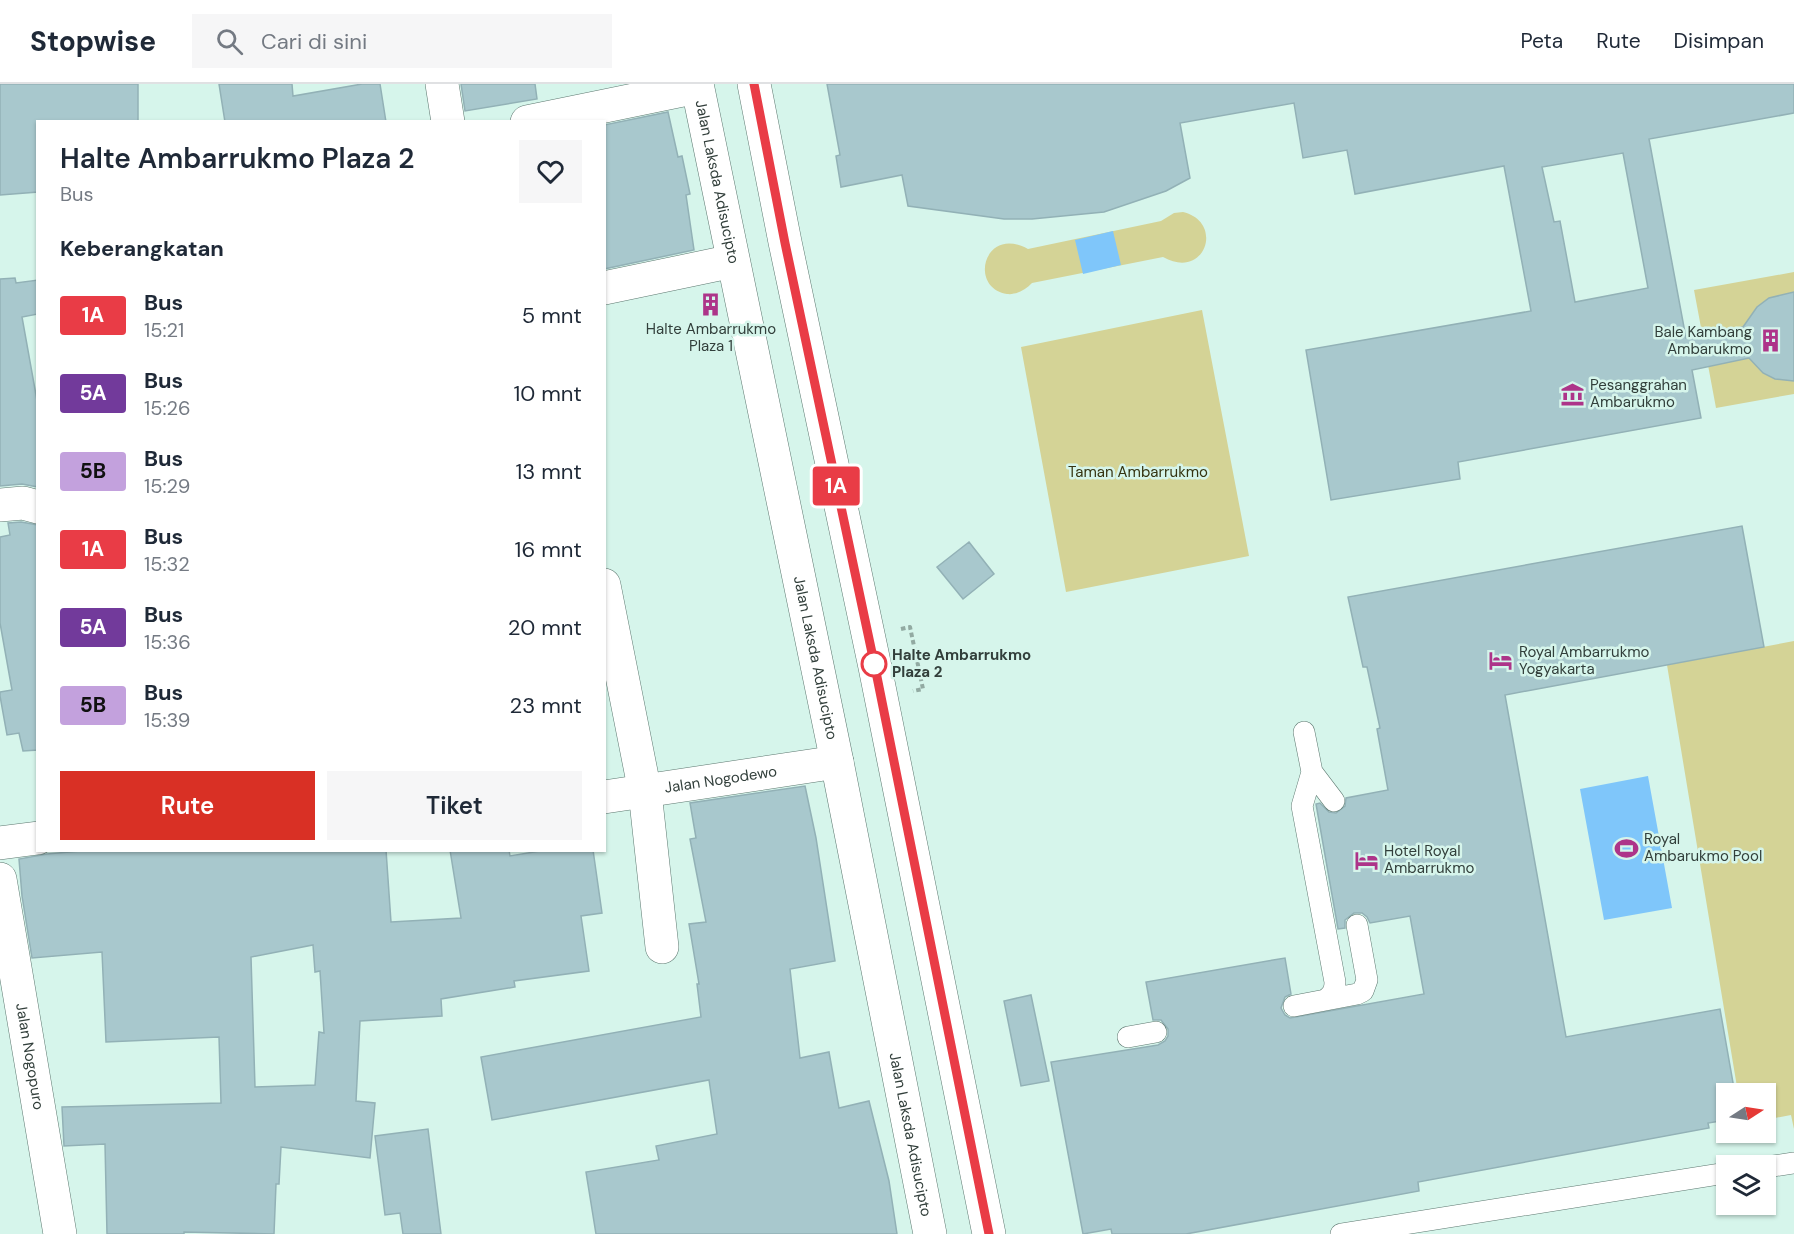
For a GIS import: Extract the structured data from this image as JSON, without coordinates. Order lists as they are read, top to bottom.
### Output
{
  "streets": {
    "main road": ["Jalan Laksda Adisucipto", "Jalan Nogodewo", "Jalan Nogopuro"]
  },
  "crossings": [
    ["Jalan Laksda Adisucipto", "Jalan Nogodewo"]
  ],
  "parks": ["Taman Ambarrukmo"],
  "places": {
    "building": ["Halte Ambarrukmo Plaza 1", "Bale Kambang Ambarukmo"],
    "museum": ["Pesanggrahan Ambarukmo"],
    "hotel": ["Royal Ambarrukmo Yogyakarta", "Hotel Royal Ambarrukmo"],
    "other": ["Halte Ambarrukmo Plaza 2"],
    "sports": ["Royal Ambarukmo Pool"]
  },
  "lines": ["bus line 1A"],
  "north": "right",
  "page": {
    "header": "Stopwise",
    "search": "Cari di sini",
    "nav": ["Peta", "Rute", "Disimpan"],
    "on_map": "1A",
    "heading": [
      ["Halte Ambarrukmo Plaza 2", "Bus"],
      "Keberangkatan"
    ],
    "list": [
      {
        "mark": "1A",
        "name": "Bus",
        "note": "15:21",
        "value": "5 mnt"
      },
      {
        "mark": "5A",
        "name": "Bus",
        "note": "15:26",
        "value": "10 mnt"
      },
      {
        "mark": "5B",
        "name": "Bus",
        "note": "15:29",
        "value": "13 mnt"
      },
      {
        "mark": "1A",
        "name": "Bus",
        "note": "15:32",
        "value": "16 mnt"
      },
      {
        "mark": "5A",
        "name": "Bus",
        "note": "15:36",
        "value": "20 mnt"
      },
      {
        "mark": "5B",
        "name": "Bus",
        "note": "15:39",
        "value": "23 mnt"
      }
    ],
    "buttons": ["Rute", "Tiket"]
  }
}
